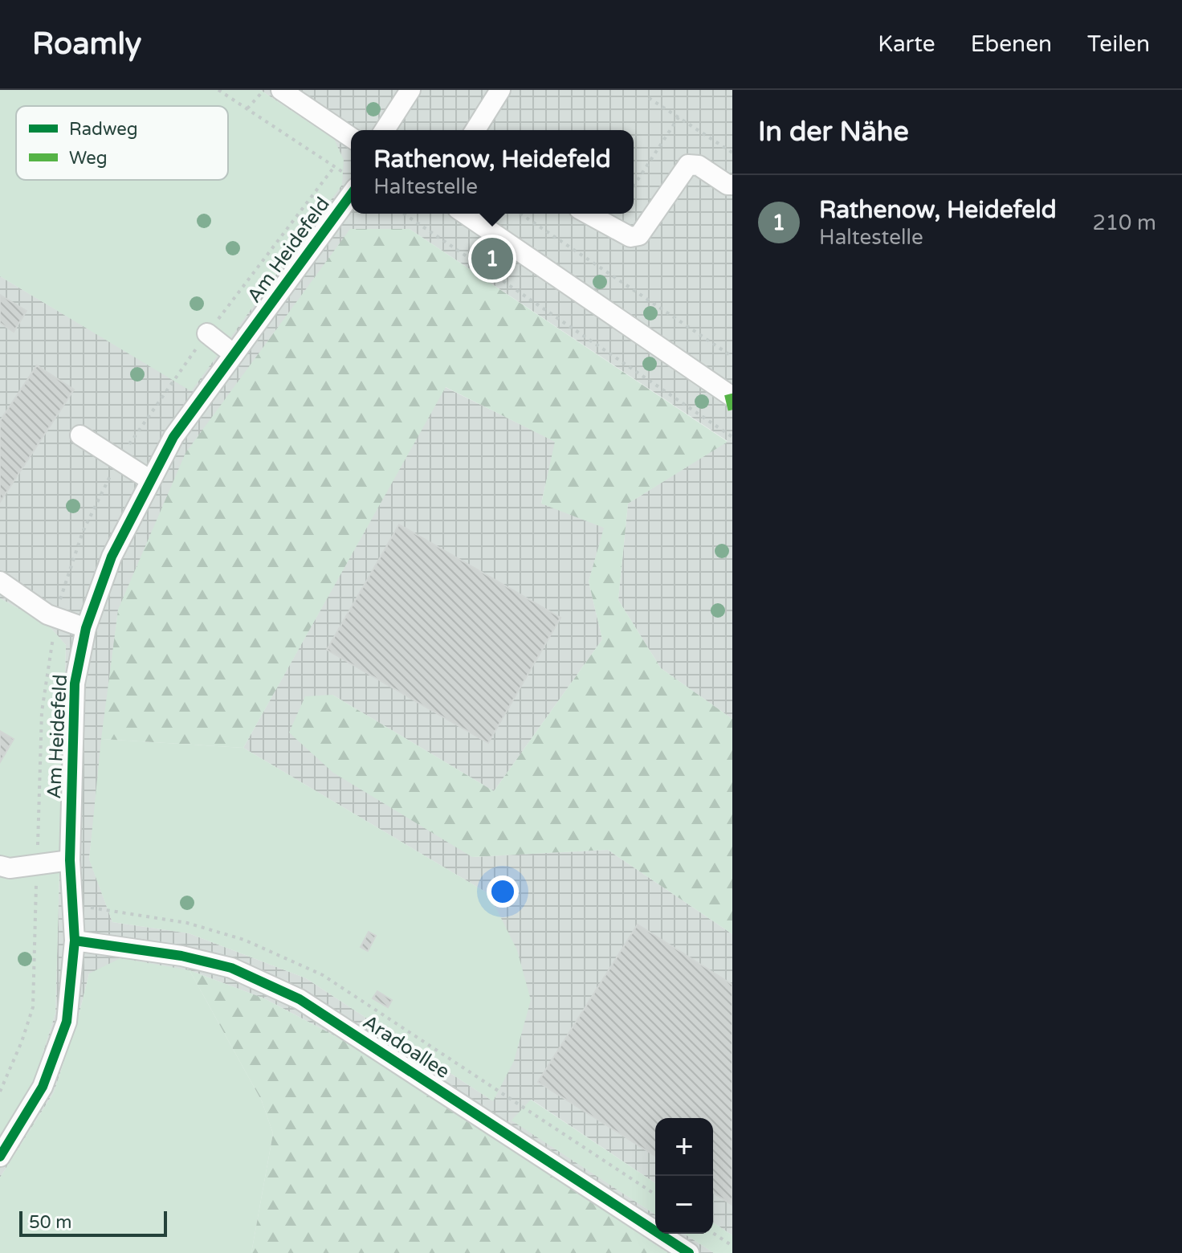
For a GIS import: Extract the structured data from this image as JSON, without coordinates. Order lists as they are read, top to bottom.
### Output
{
  "streets": {
    "street": ["Am Heidefeld", "Aradoallee"]
  },
  "crossings": [
    ["Am Heidefeld", "Aradoallee"]
  ],
  "legend": ["Radweg", "Weg"],
  "scale_bar": "50 m",
  "page": {
    "header": "Roamly",
    "nav": ["Karte", "Ebenen", "Teilen"],
    "heading": "In der Nähe",
    "popup": ["Rathenow, Heidefeld", "Haltestelle"],
    "list": [
      {
        "mark": "1",
        "name": "Rathenow, Heidefeld",
        "note": "Haltestelle",
        "value": "210 m"
      }
    ],
    "pins": "1",
    "map_buttons": ["+", "−"],
    "scale": "50 m"
  }
}
